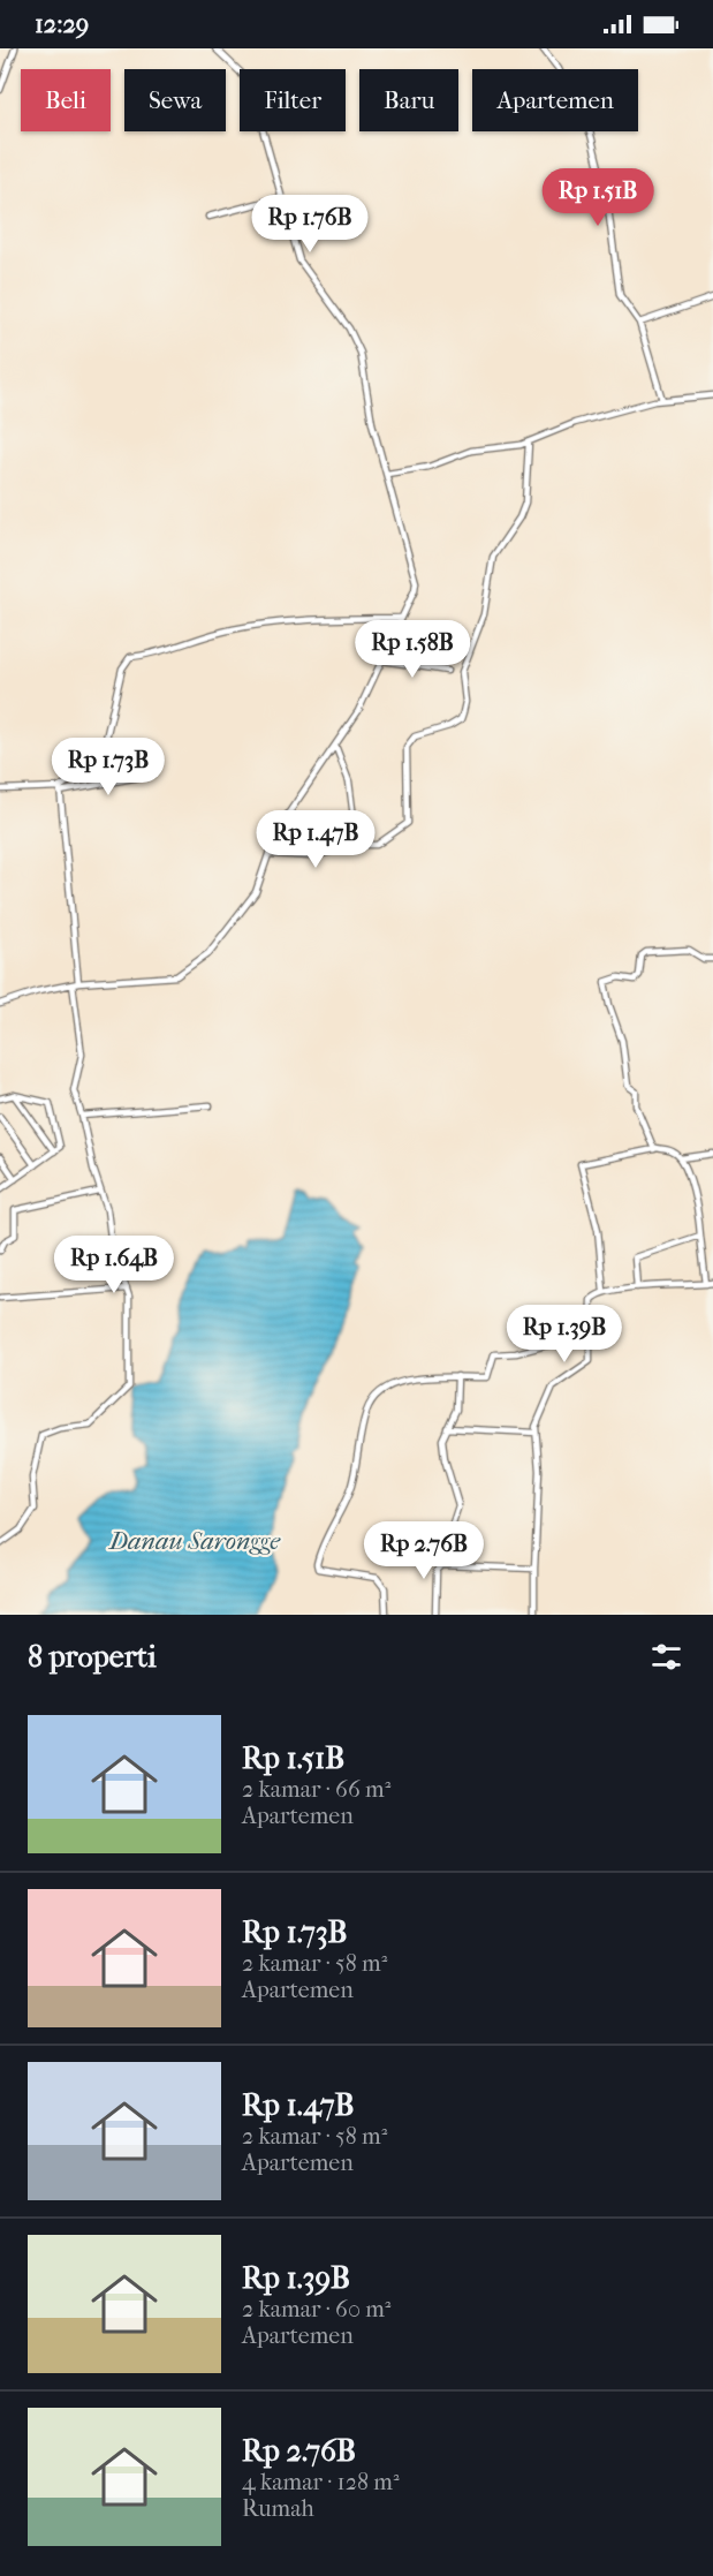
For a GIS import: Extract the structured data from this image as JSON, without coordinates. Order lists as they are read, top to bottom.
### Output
{
  "water": ["Danau Sarongge"],
  "page": {
    "status": "12:29",
    "chip": [
      "Beli",
      "Sewa",
      "Filter",
      "Baru",
      "Apartemen"
    ],
    "price": [
      "Rp 1.51B",
      "Rp 1.76B",
      "Rp 1.58B",
      "Rp 1.73B",
      "Rp 1.47B",
      "Rp 1.64B",
      "Rp 1.39B",
      "Rp 2.76B"
    ],
    "heading": "8 properti",
    "list": [
      {
        "name": "Rp 1.51B",
        "note": "2 kamar · 66 m² · Apartemen"
      },
      {
        "name": "Rp 1.73B",
        "note": "2 kamar · 58 m² · Apartemen"
      },
      {
        "name": "Rp 1.47B",
        "note": "2 kamar · 58 m² · Apartemen"
      },
      {
        "name": "Rp 1.39B",
        "note": "2 kamar · 60 m² · Apartemen"
      },
      {
        "name": "Rp 2.76B",
        "note": "4 kamar · 128 m² · Rumah"
      }
    ]
  }
}
